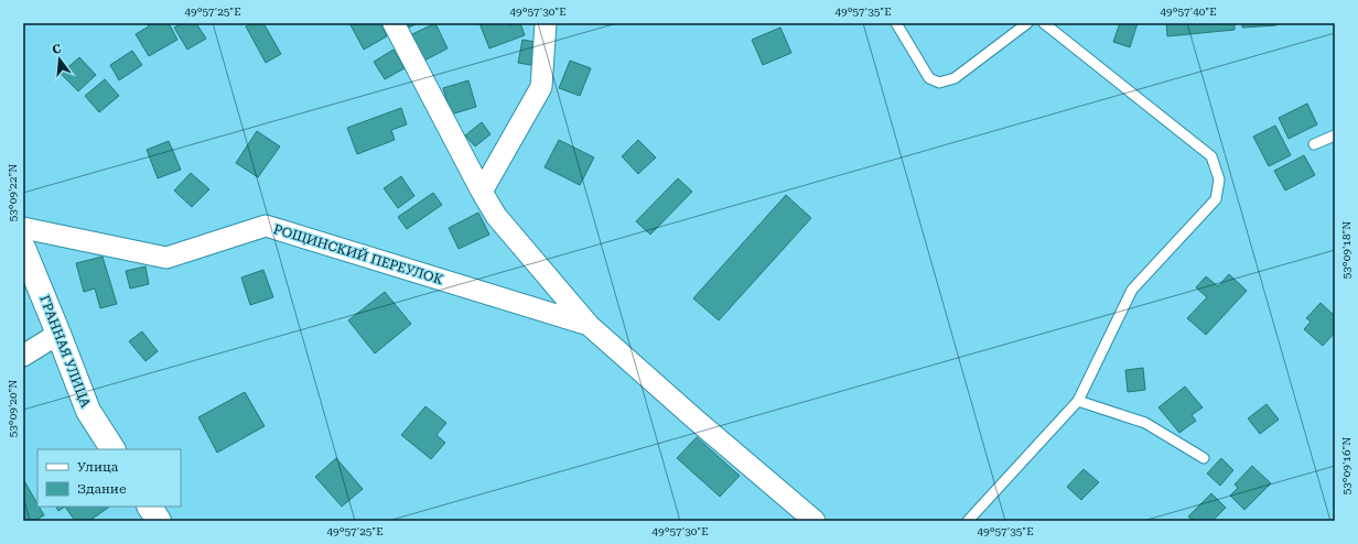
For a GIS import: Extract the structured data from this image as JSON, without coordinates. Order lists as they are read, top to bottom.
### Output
{
  "streets": {
    "street": ["РОЩИНСКИЙ ПЕРЕУЛОК", "ГРАННАЯ УЛИЦА"]
  },
  "legend": ["Улица", "Здание"],
  "north": "top",
  "coordinates": [
    "49°57'25\"E",
    "49°57'30\"E",
    "49°57'35\"E",
    "49°57'40\"E",
    "53°09'22\"N",
    "53°09'18\"N",
    "53°09'20\"N",
    "53°09'16\"N"
  ]
}
